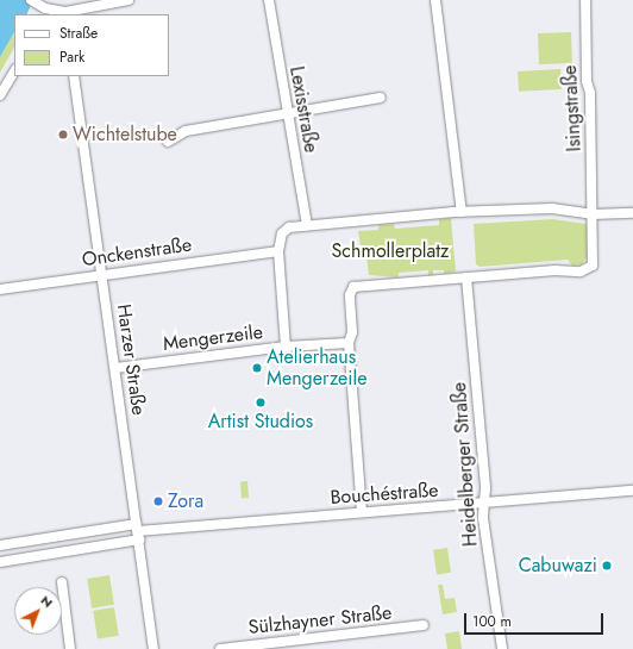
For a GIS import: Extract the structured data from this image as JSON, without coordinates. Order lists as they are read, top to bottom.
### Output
{
  "streets": {
    "street": [
      "Isingstraße",
      "Lexisstraße",
      "Onckenstraße",
      "Mengerzeile",
      "Harzer Straße",
      "Heidelberger Straße",
      "Bouchéstraße",
      "Sülzhayner Straße"
    ]
  },
  "crossings": [
    ["Onckenstraße", "Harzer Straße"],
    ["Mengerzeile", "Harzer Straße"],
    ["Harzer Straße", "Bouchéstraße"],
    ["Heidelberger Straße", "Bouchéstraße"]
  ],
  "parks": ["Schmollerplatz"],
  "places": [
    "Wichtelstube",
    "Atelierhaus Mengerzeile",
    "Artist Studios",
    "Zora",
    "Cabuwazi"
  ],
  "legend": ["Straße", "Park"],
  "scale_bar": "100 m",
  "north": "top right"
}
